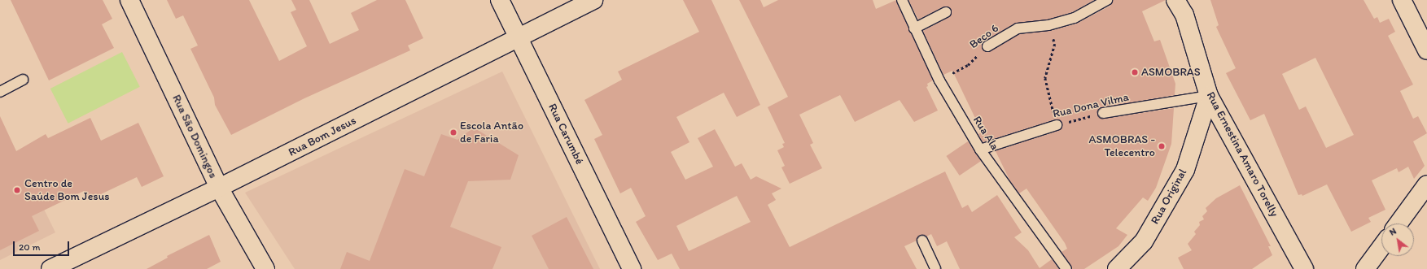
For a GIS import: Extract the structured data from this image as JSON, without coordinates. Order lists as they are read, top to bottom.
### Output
{
  "streets": {
    "street": [
      "Rua Carumbé",
      "Rua São Domingos",
      "Rua Bom Jesus",
      "Rua Ernestina Amaro Torelly",
      "Rua Original"
    ],
    "lane": ["Beco 6", "Rua Dona Vilma", "Rua Ala"]
  },
  "crossings": [
    ["Beco 6", "Rua Ala"],
    ["Rua Dona Vilma", "Rua Ala"],
    ["Rua Dona Vilma", "Rua Ernestina Amaro Torelly"],
    ["Rua Dona Vilma", "Rua Original"],
    ["Rua Carumbé", "Rua Bom Jesus"],
    ["Rua São Domingos", "Rua Bom Jesus"],
    ["Rua Ernestina Amaro Torelly", "Rua Original"]
  ],
  "places": [
    "ASMOBRAS",
    "Escola Antão de Faria",
    "ASMOBRAS - Telecentro",
    "Centro de Saúde Bom Jesus"
  ],
  "scale_bar": "20 m",
  "north": "top left"
}
